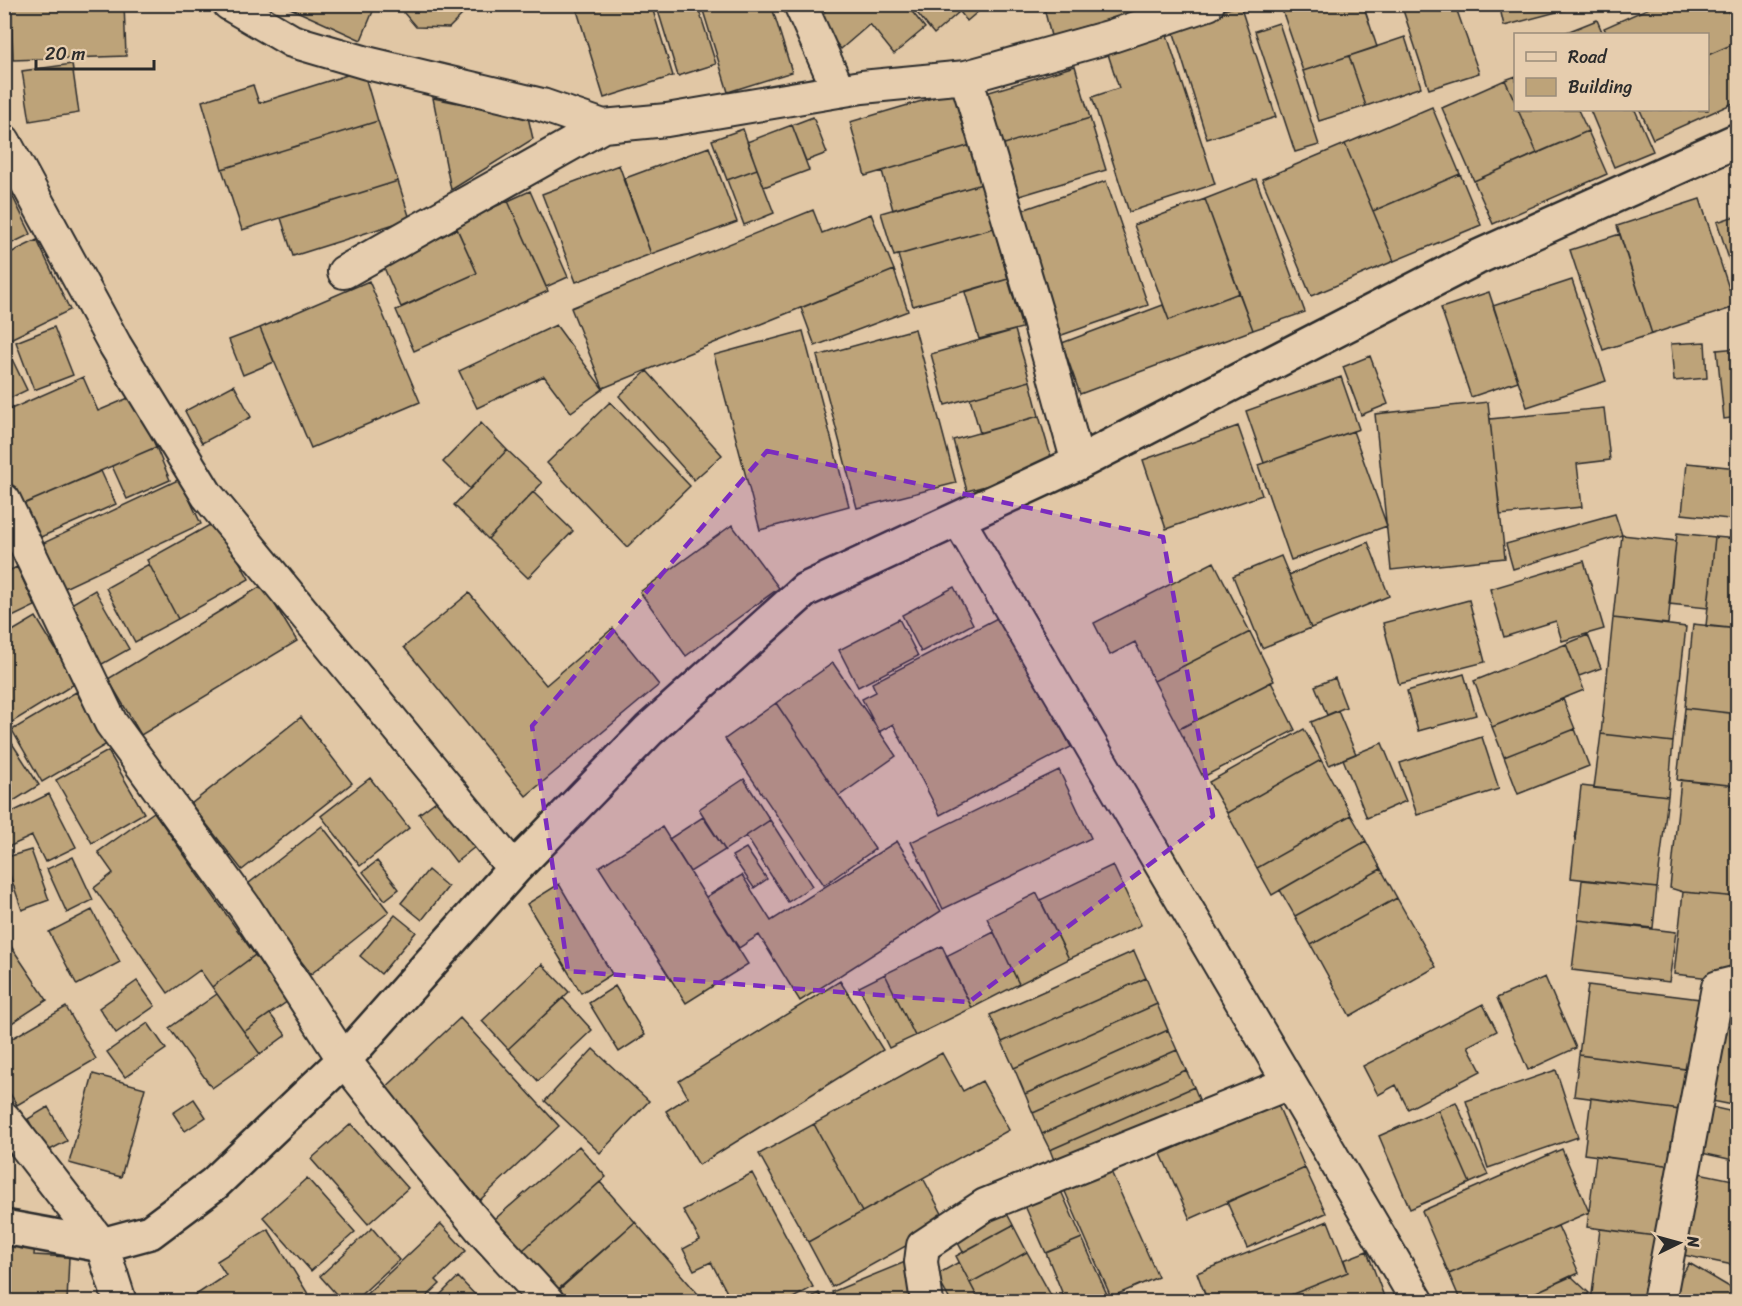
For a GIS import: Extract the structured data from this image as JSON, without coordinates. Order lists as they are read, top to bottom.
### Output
{
  "legend": ["Road", "Building"],
  "scale_bar": "20 m",
  "north": "right"
}
